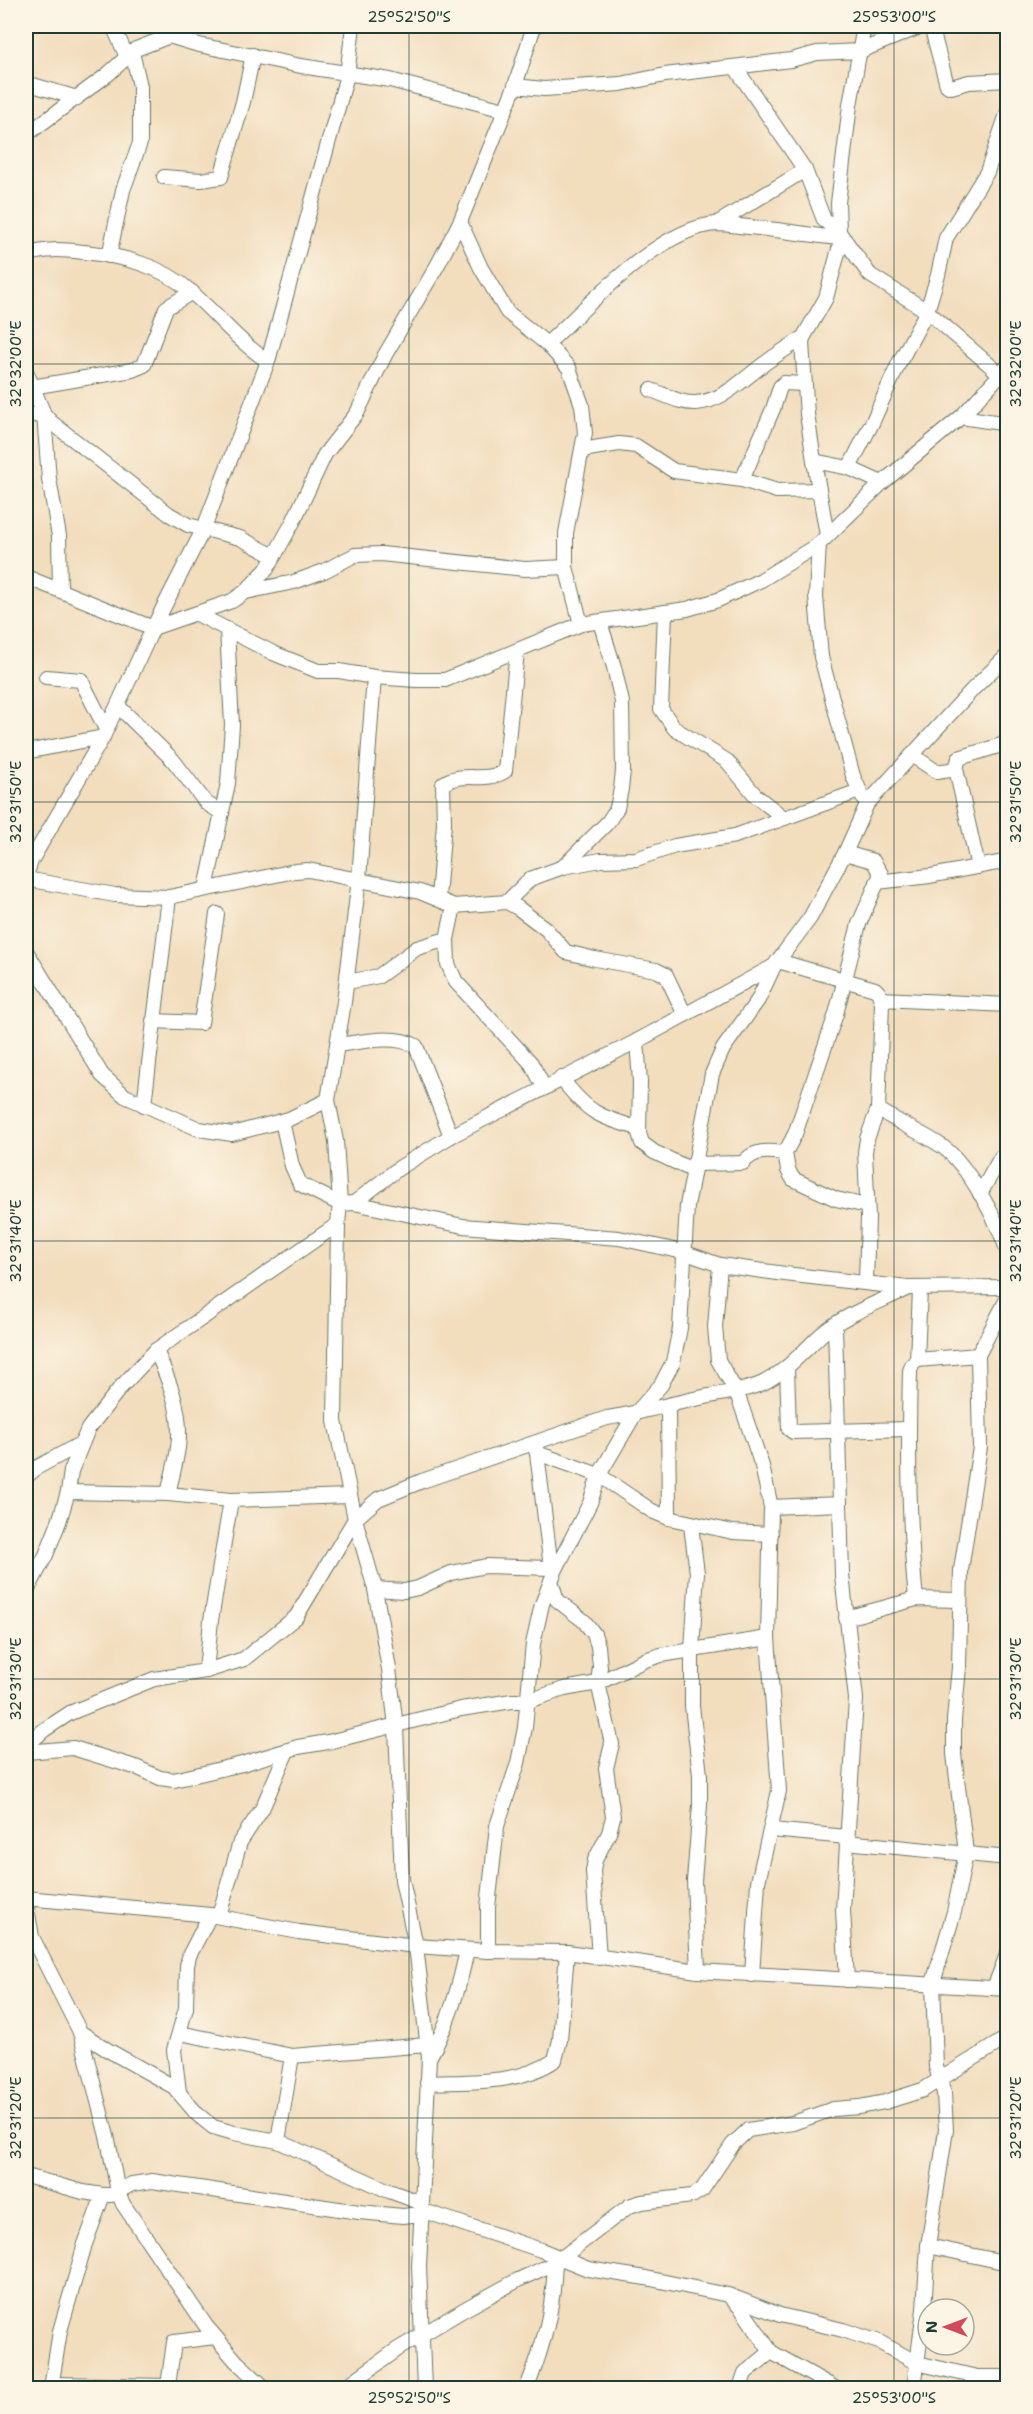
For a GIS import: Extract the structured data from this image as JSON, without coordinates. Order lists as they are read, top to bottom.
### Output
{
  "north": "left",
  "coordinates": [
    "25°52'50\"S",
    "25°53'00\"S",
    "32°32'00\"E",
    "32°31'50\"E",
    "32°31'40\"E",
    "32°31'30\"E",
    "32°31'20\"E"
  ]
}
